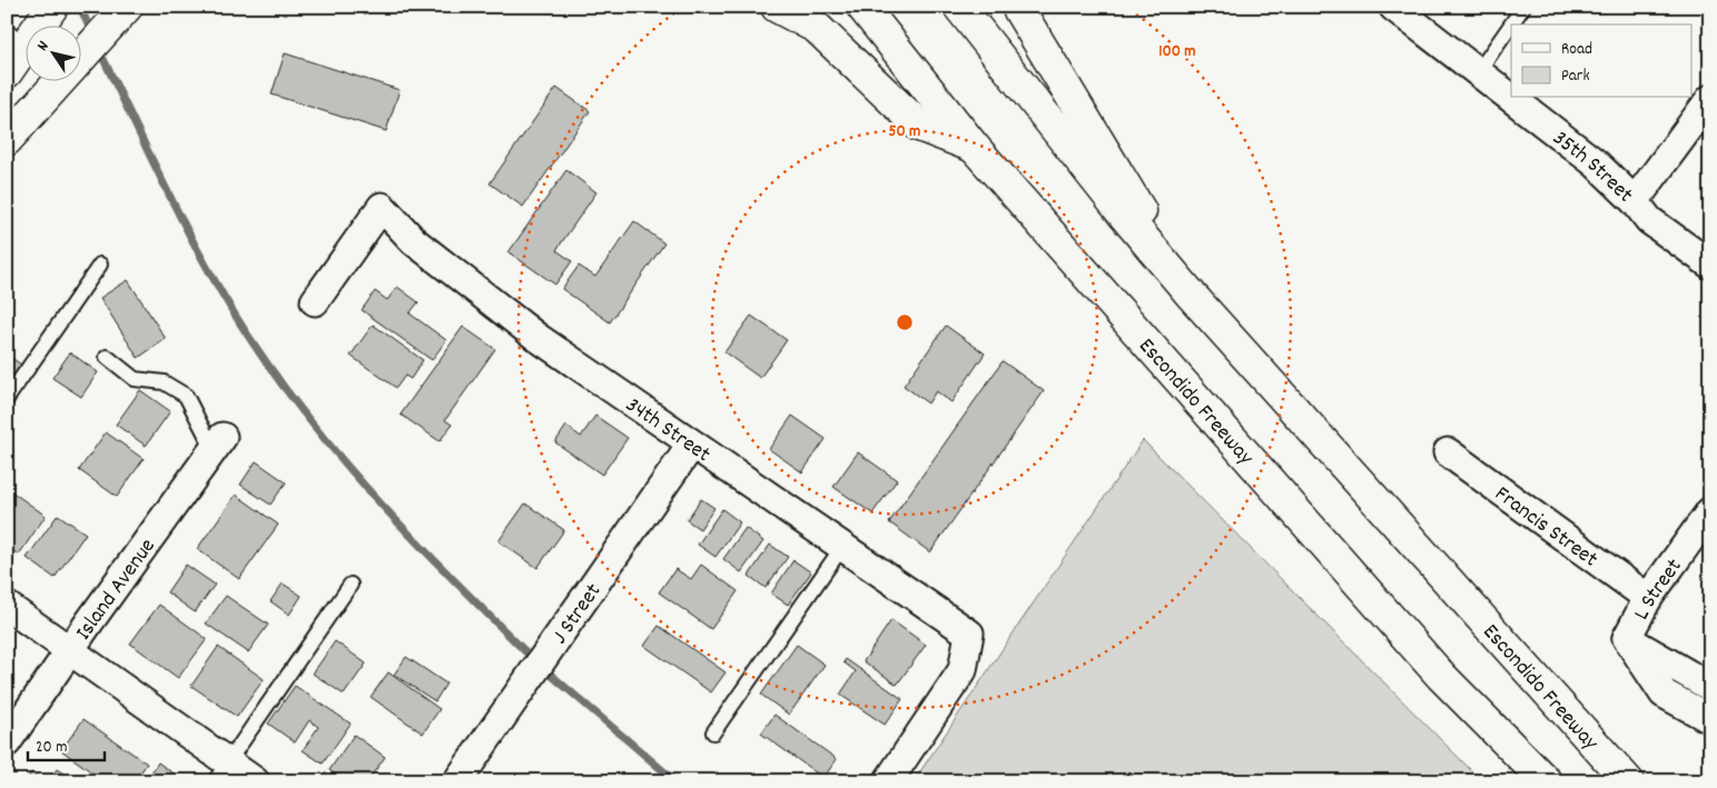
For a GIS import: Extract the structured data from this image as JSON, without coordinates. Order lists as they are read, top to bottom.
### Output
{
  "streets": {
    "main road": ["Escondido Freeway"],
    "street": [
      "35th Street",
      "34th Street",
      "Francis Street",
      "L Street",
      "Island Avenue",
      "J Street"
    ]
  },
  "crossings": [
    ["34th Street", "J Street"],
    ["Francis Street", "L Street"]
  ],
  "legend": ["Road", "Park"],
  "scale_bar": "20 m",
  "north": "top left",
  "rings": ["100 m", "50 m"]
}
